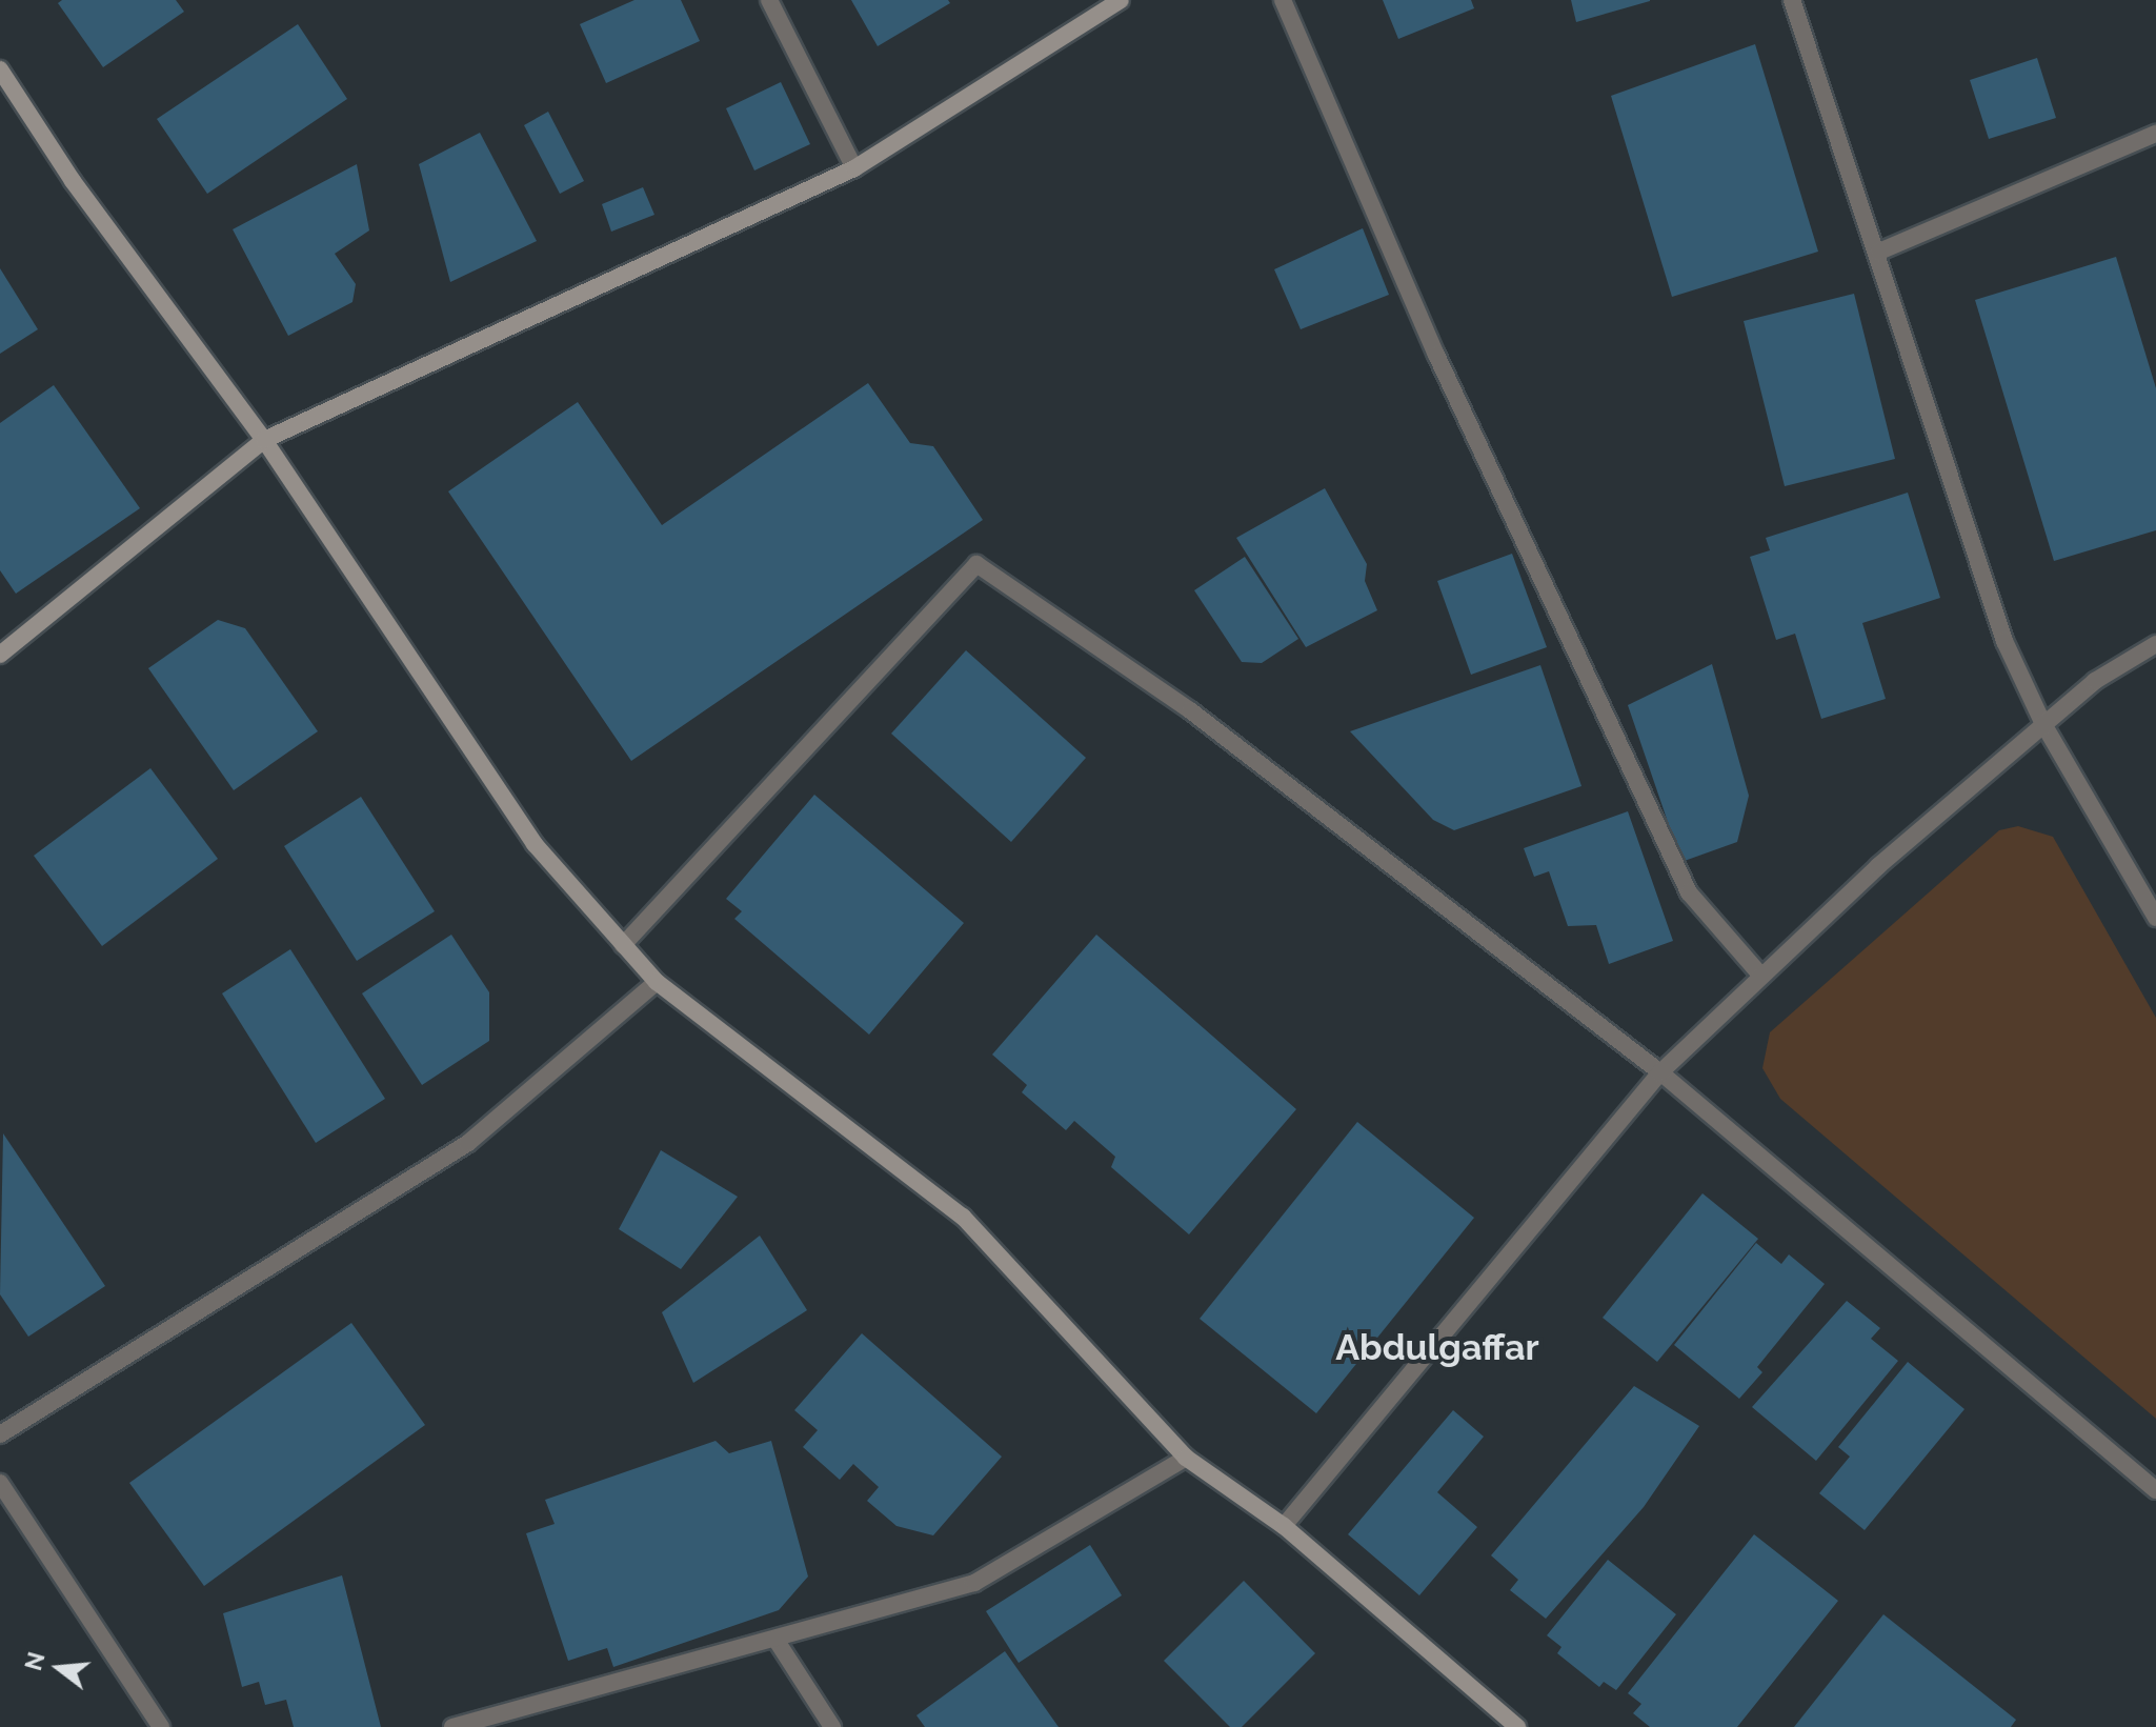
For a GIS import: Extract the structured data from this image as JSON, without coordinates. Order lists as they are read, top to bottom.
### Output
{
  "districts": ["Abdulgaffar"],
  "north": "left"
}
